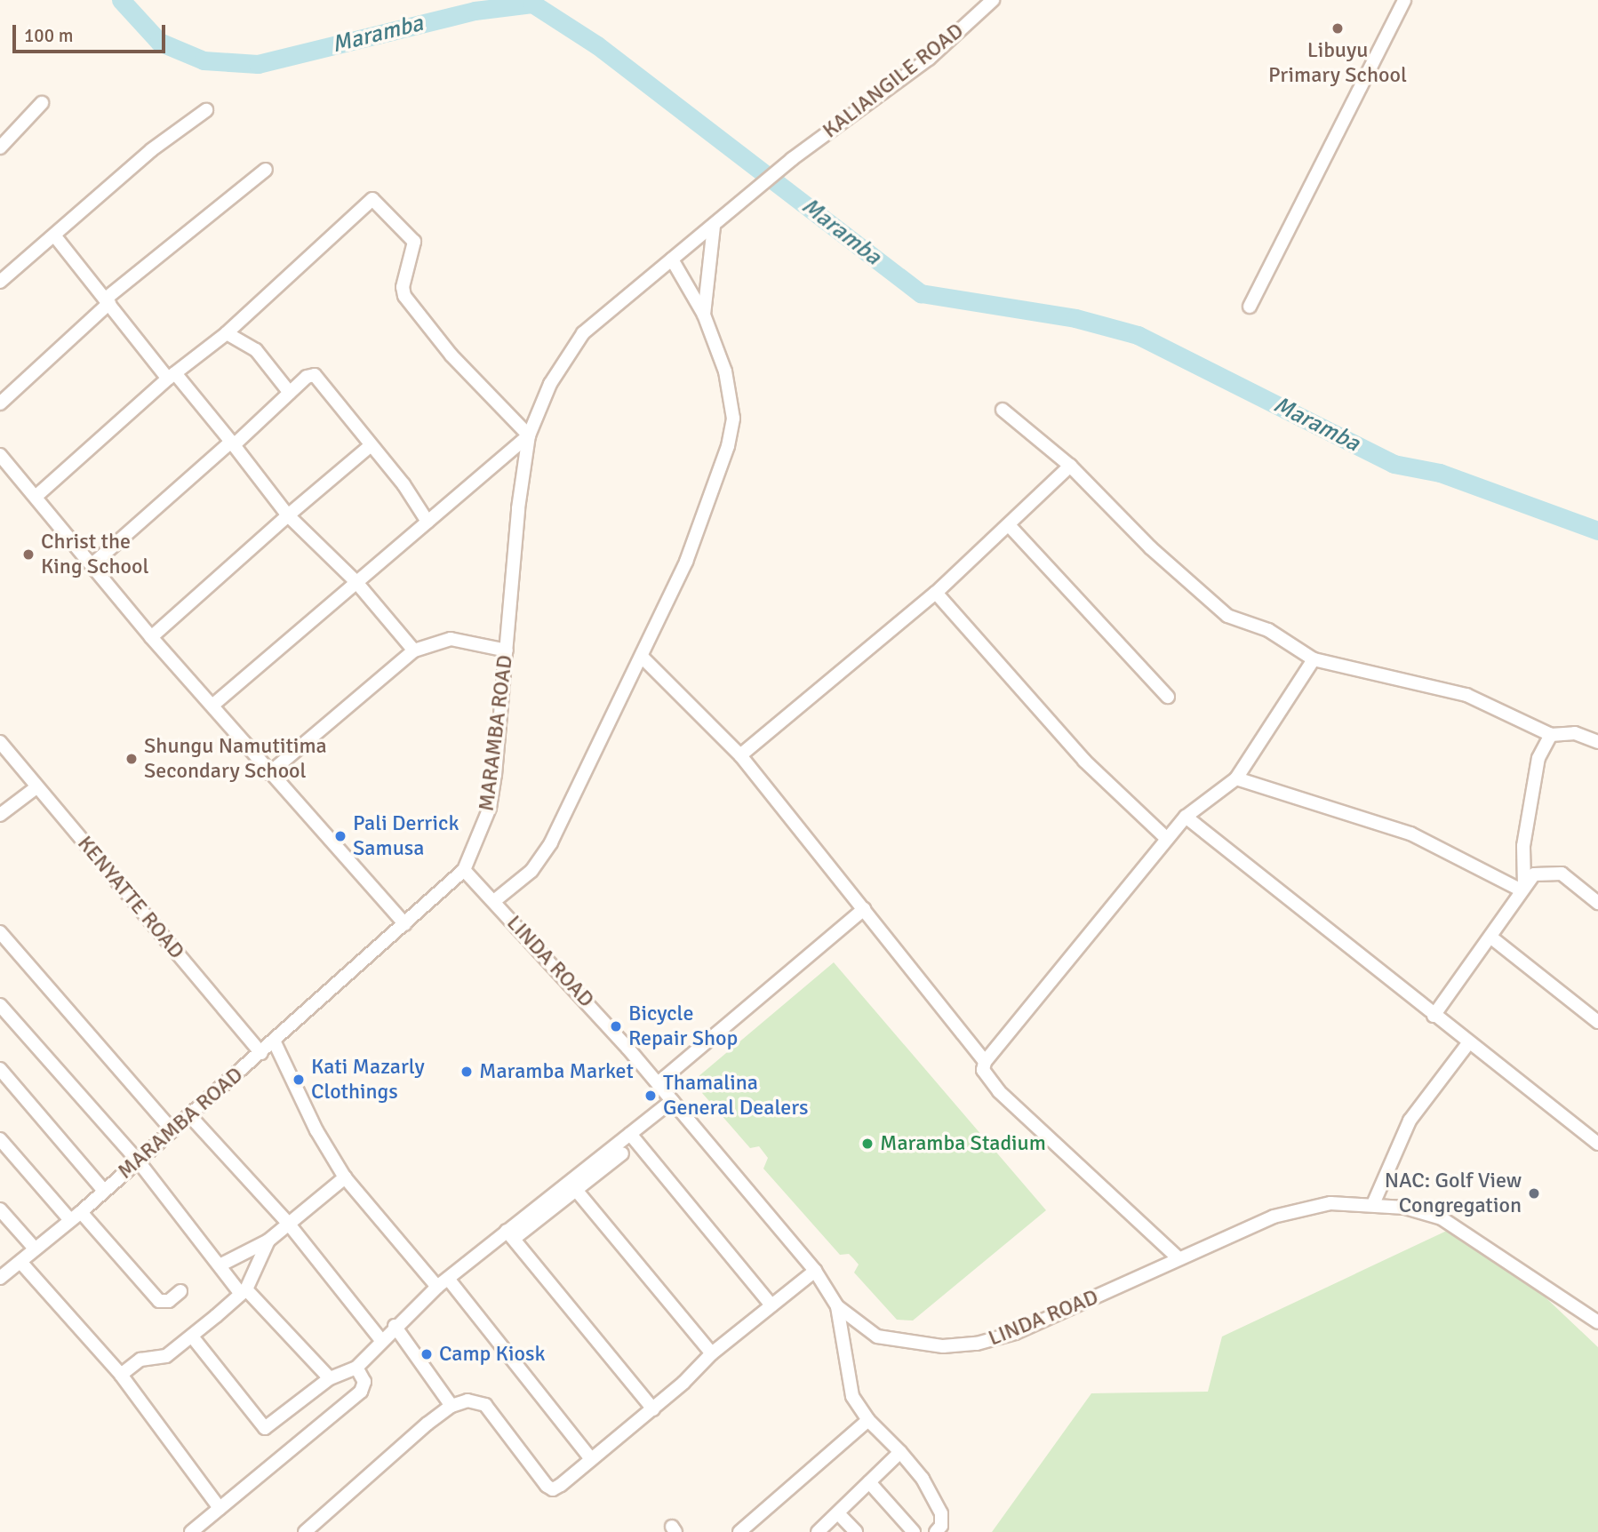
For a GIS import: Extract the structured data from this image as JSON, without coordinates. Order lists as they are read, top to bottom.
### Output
{
  "streets": {
    "street": [
      "KALIANGILE ROAD",
      "MARAMBA ROAD",
      "KENYATTE ROAD",
      "LINDA ROAD"
    ]
  },
  "crossings": [
    ["KALIANGILE ROAD", "MARAMBA ROAD"],
    ["MARAMBA ROAD", "KENYATTE ROAD"],
    ["MARAMBA ROAD", "LINDA ROAD"]
  ],
  "water": ["Maramba"],
  "places": [
    "Libuyu Primary School",
    "Christ the King School",
    "Shungu Namutitima Secondary School",
    "Pali Derrick Samusa",
    "Bicycle Repair Shop",
    "Maramba Market",
    "Kati Mazarly Clothings",
    "Thamalina General Dealers",
    "Maramba Stadium",
    "NAC: Golf View Congregation",
    "Camp Kiosk"
  ],
  "scale_bar": "100 m"
}
